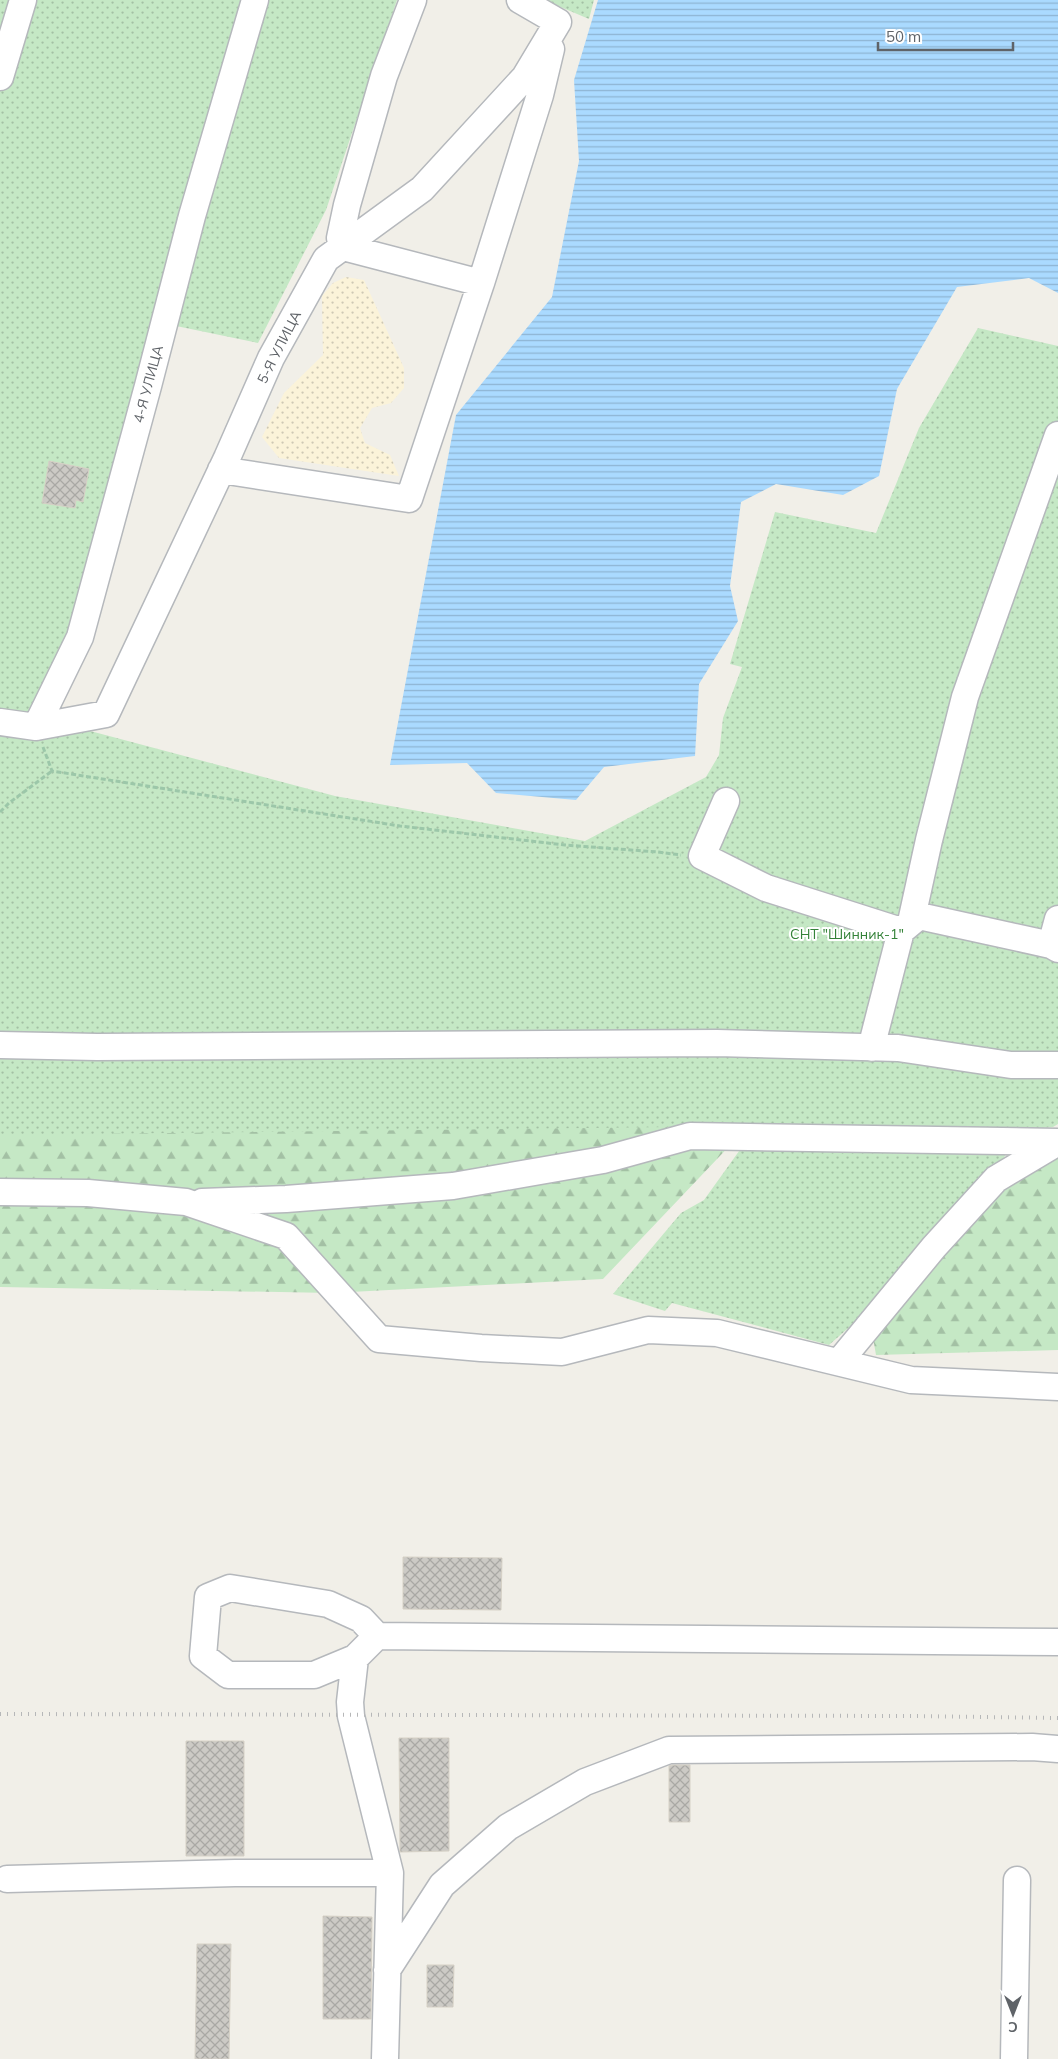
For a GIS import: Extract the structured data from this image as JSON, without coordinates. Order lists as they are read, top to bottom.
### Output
{
  "streets": {
    "lane": ["5-Я УЛИЦА", "4-Я УЛИЦА"]
  },
  "crossings": [
    ["5-Я УЛИЦА", "4-Я УЛИЦА"]
  ],
  "parks": ["СНТ \"Шинник-1\""],
  "scale_bar": "50 m",
  "north": "bottom"
}
